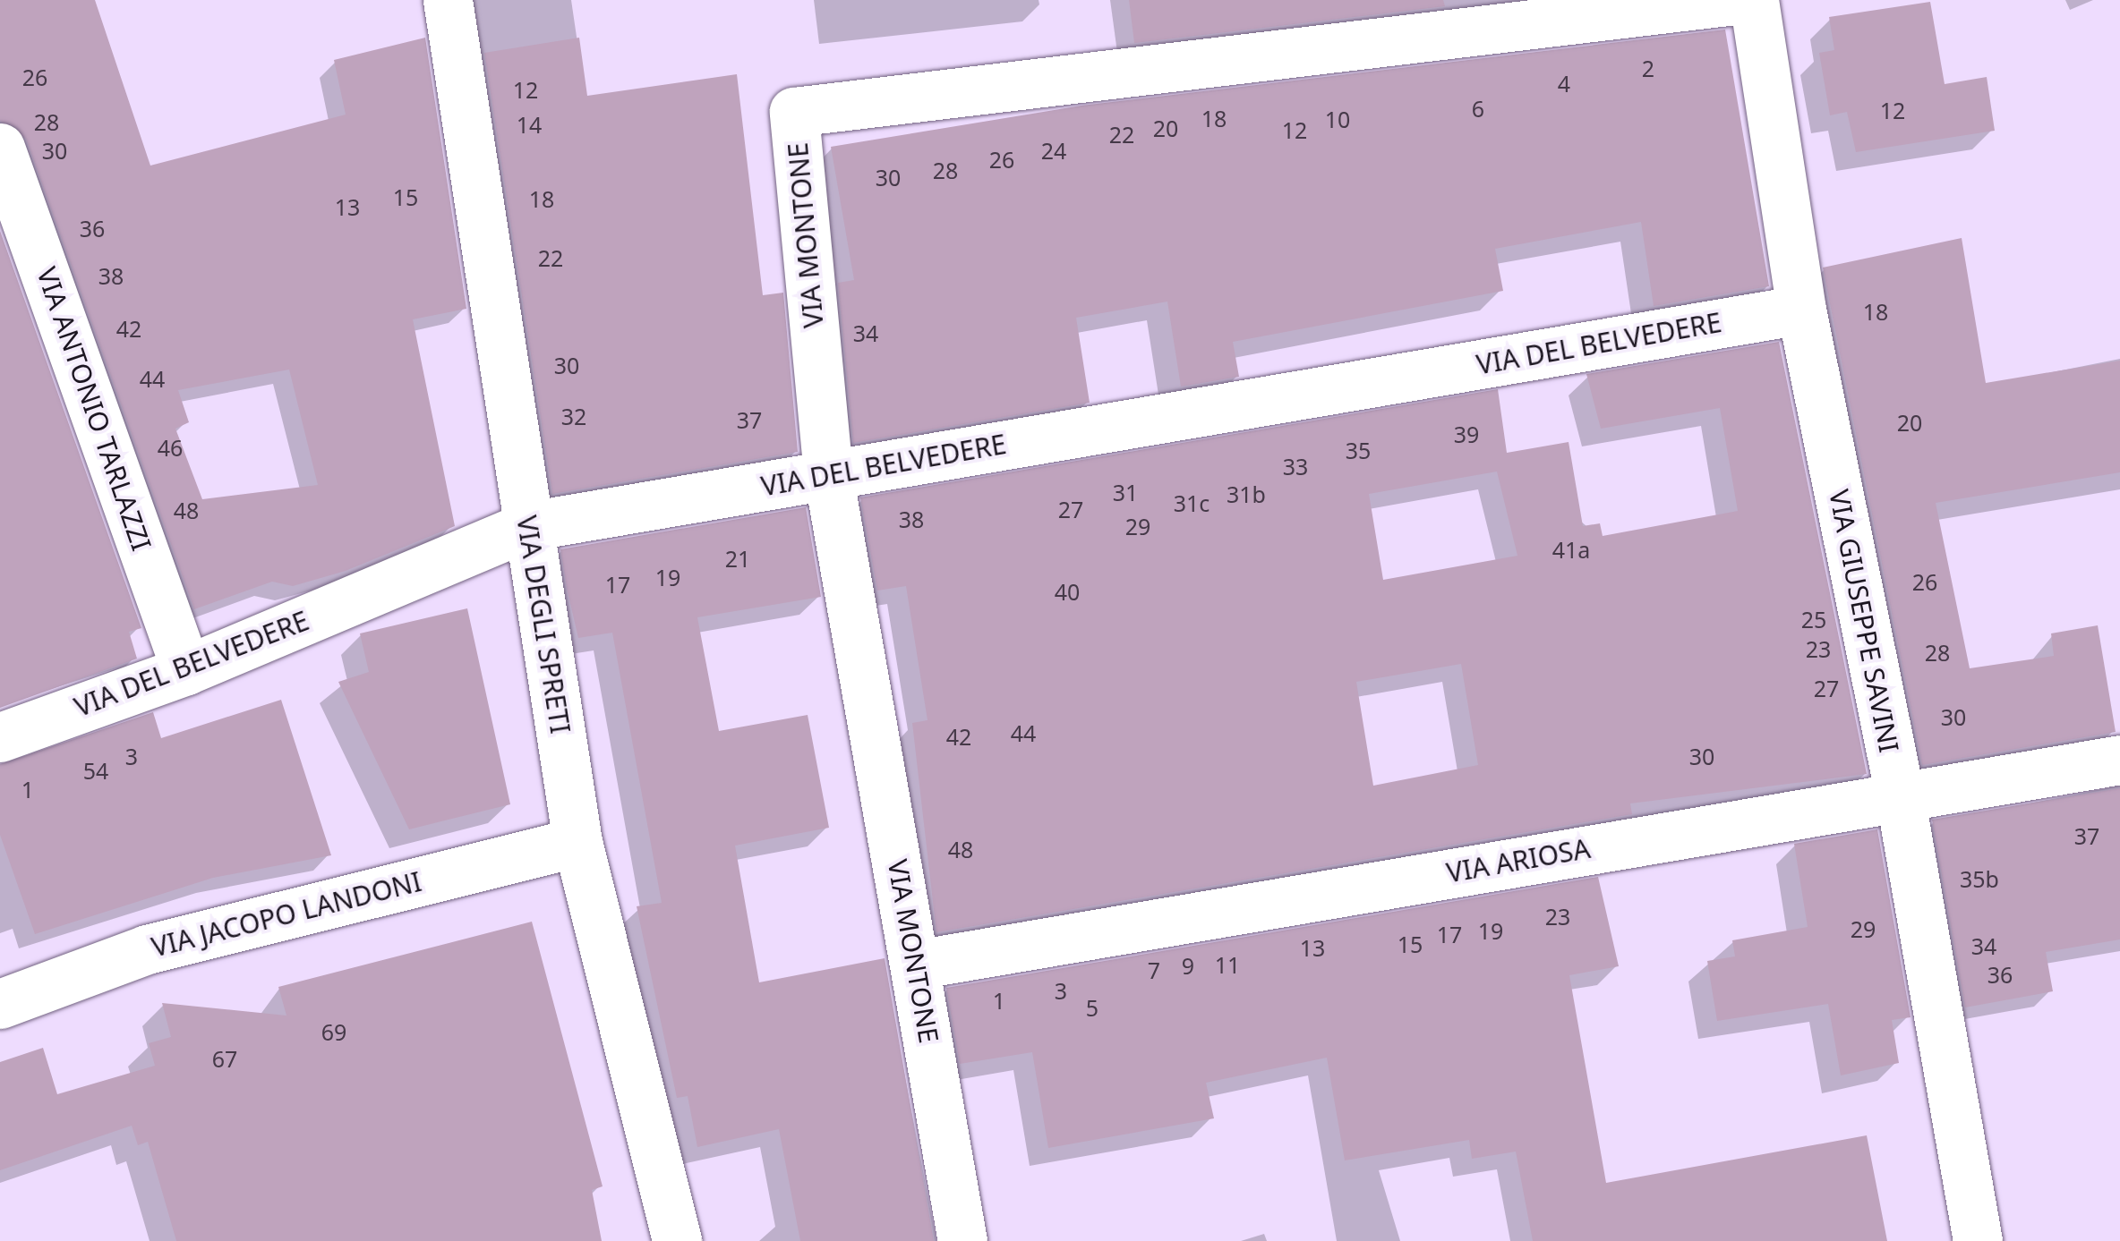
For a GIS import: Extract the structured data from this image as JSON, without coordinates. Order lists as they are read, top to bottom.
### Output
{
  "streets": {
    "street": [
      "VIA MONTONE",
      "VIA DEL BELVEDERE",
      "VIA ANTONIO TARLAZZI",
      "VIA GIUSEPPE SAVINI",
      "VIA DEGLI SPRETI",
      "VIA ARIOSA",
      "VIA JACOPO LANDONI"
    ]
  },
  "crossings": [
    ["VIA MONTONE", "VIA DEL BELVEDERE"],
    ["VIA MONTONE", "VIA ARIOSA"],
    ["VIA DEL BELVEDERE", "VIA ANTONIO TARLAZZI"],
    ["VIA DEL BELVEDERE", "VIA GIUSEPPE SAVINI"],
    ["VIA DEL BELVEDERE", "VIA DEGLI SPRETI"],
    ["VIA GIUSEPPE SAVINI", "VIA ARIOSA"],
    ["VIA DEGLI SPRETI", "VIA JACOPO LANDONI"]
  ],
  "house_numbers": [
    "2",
    "26",
    "4",
    "12",
    "6",
    "12",
    "18",
    "10",
    "28",
    "14",
    "20",
    "12",
    "22",
    "30",
    "24",
    "26",
    "28",
    "30",
    "15",
    "18",
    "13",
    "36",
    "22",
    "38",
    "18",
    "42",
    "34",
    "30",
    "44",
    "32",
    "37",
    "20",
    "39",
    "46",
    "35",
    "33",
    "31",
    "31b",
    "31c",
    "27",
    "48",
    "38",
    "29",
    "41a",
    "21",
    "19",
    "26",
    "17",
    "40",
    "25",
    "23",
    "28",
    "27",
    "30",
    "44",
    "42",
    "3",
    "30",
    "54",
    "1",
    "37",
    "48",
    "35b",
    "23",
    "29",
    "19",
    "17",
    "15",
    "34",
    "13",
    "11",
    "9",
    "7",
    "36",
    "3",
    "1",
    "5",
    "69",
    "67"
  ]
}
